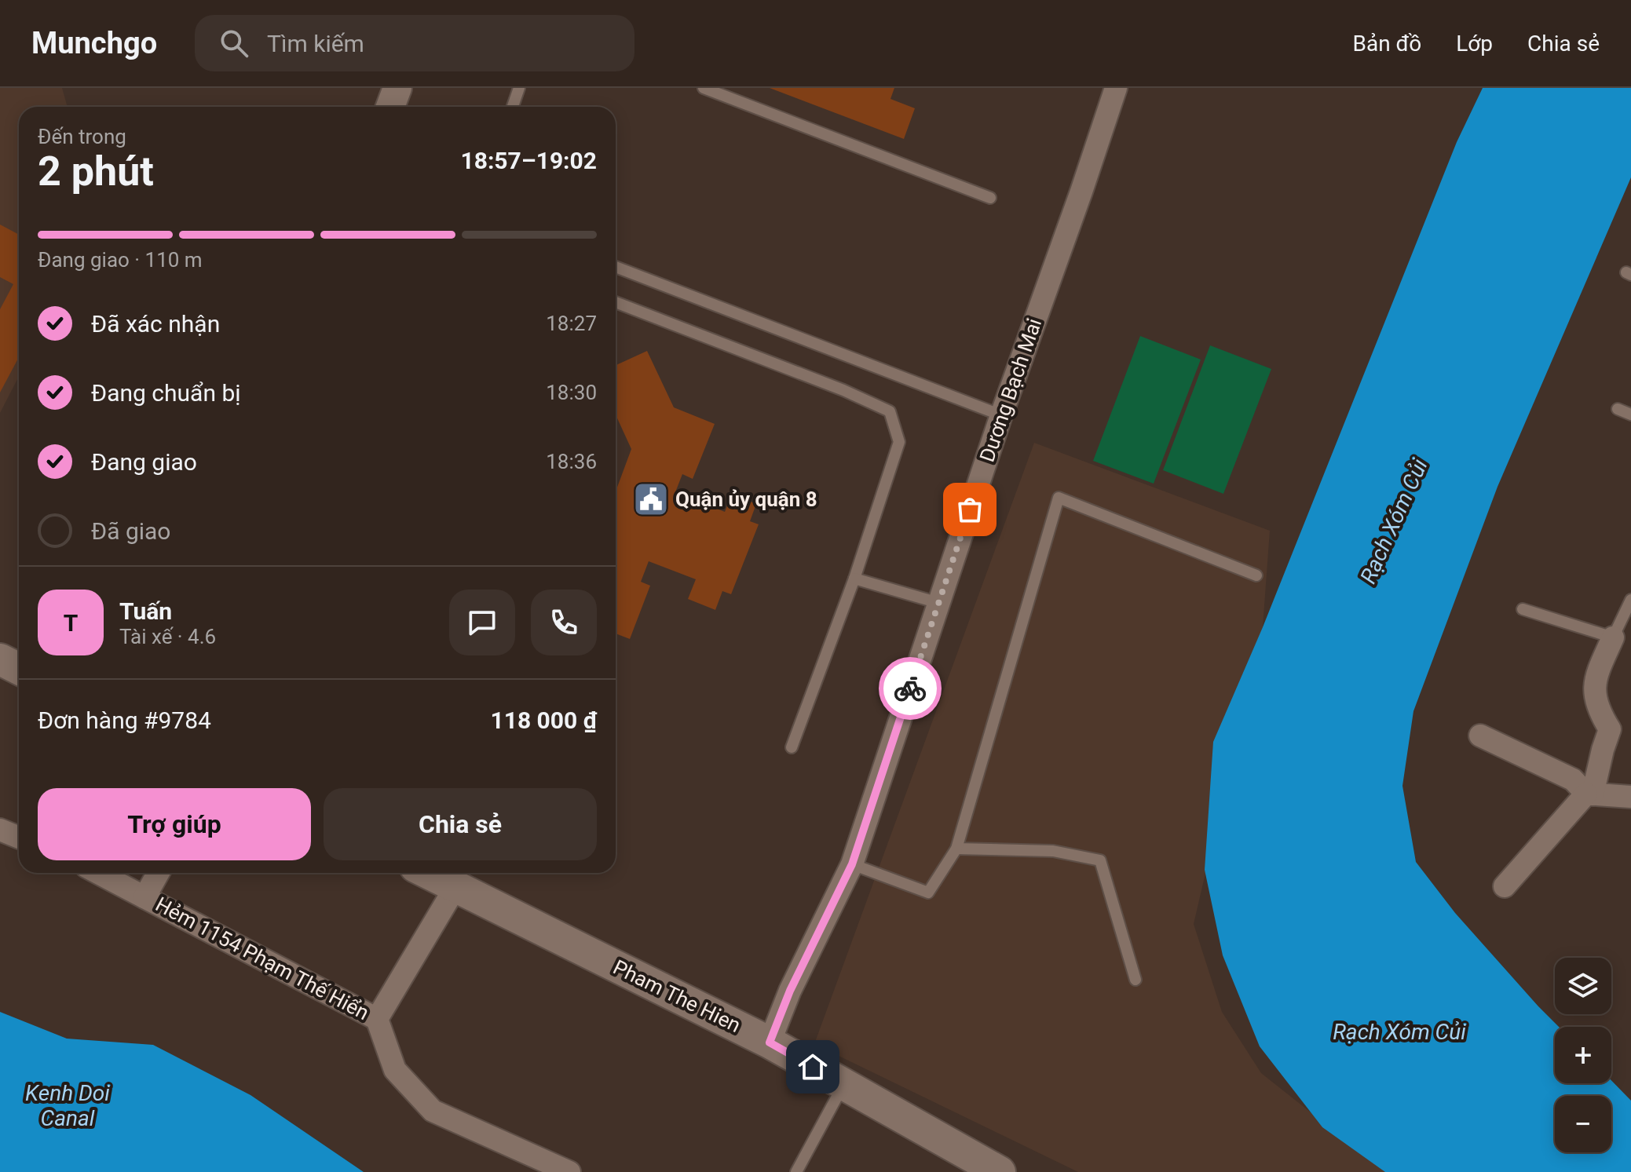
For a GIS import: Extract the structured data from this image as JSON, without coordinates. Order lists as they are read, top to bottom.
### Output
{
  "streets": {
    "main road": ["Pham The Hien"],
    "street": ["Dương Bạch Mai", "Hẻm 1154 Phạm Thế Hiển"]
  },
  "crossings": [
    ["Dương Bạch Mai", "Pham The Hien"]
  ],
  "water": ["Rạch Xóm Củi", "Kenh Doi Canal"],
  "places": {
    "public building": ["Quận ủy quận 8"]
  },
  "page": {
    "header": "Munchgo",
    "search": "Tìm kiếm",
    "nav": ["Bản đồ", "Lớp", "Chia sẻ"],
    "heading": ["2 phút", "Đến trong", "18:57–19:02"],
    "panel": [
      "Tuấn",
      "Tài xế · 4.6",
      "Đơn hàng #9784",
      "118 000 ₫"
    ],
    "bar": "Đang giao · 110 m",
    "list": [
      ["Đã xác nhận", "18:27"],
      ["Đang chuẩn bị", "18:30"],
      ["Đang giao", "18:36"],
      "Đã giao"
    ],
    "round": "T",
    "buttons": ["Trợ giúp", "Chia sẻ"],
    "map_buttons": ["+", "−"]
  }
}
